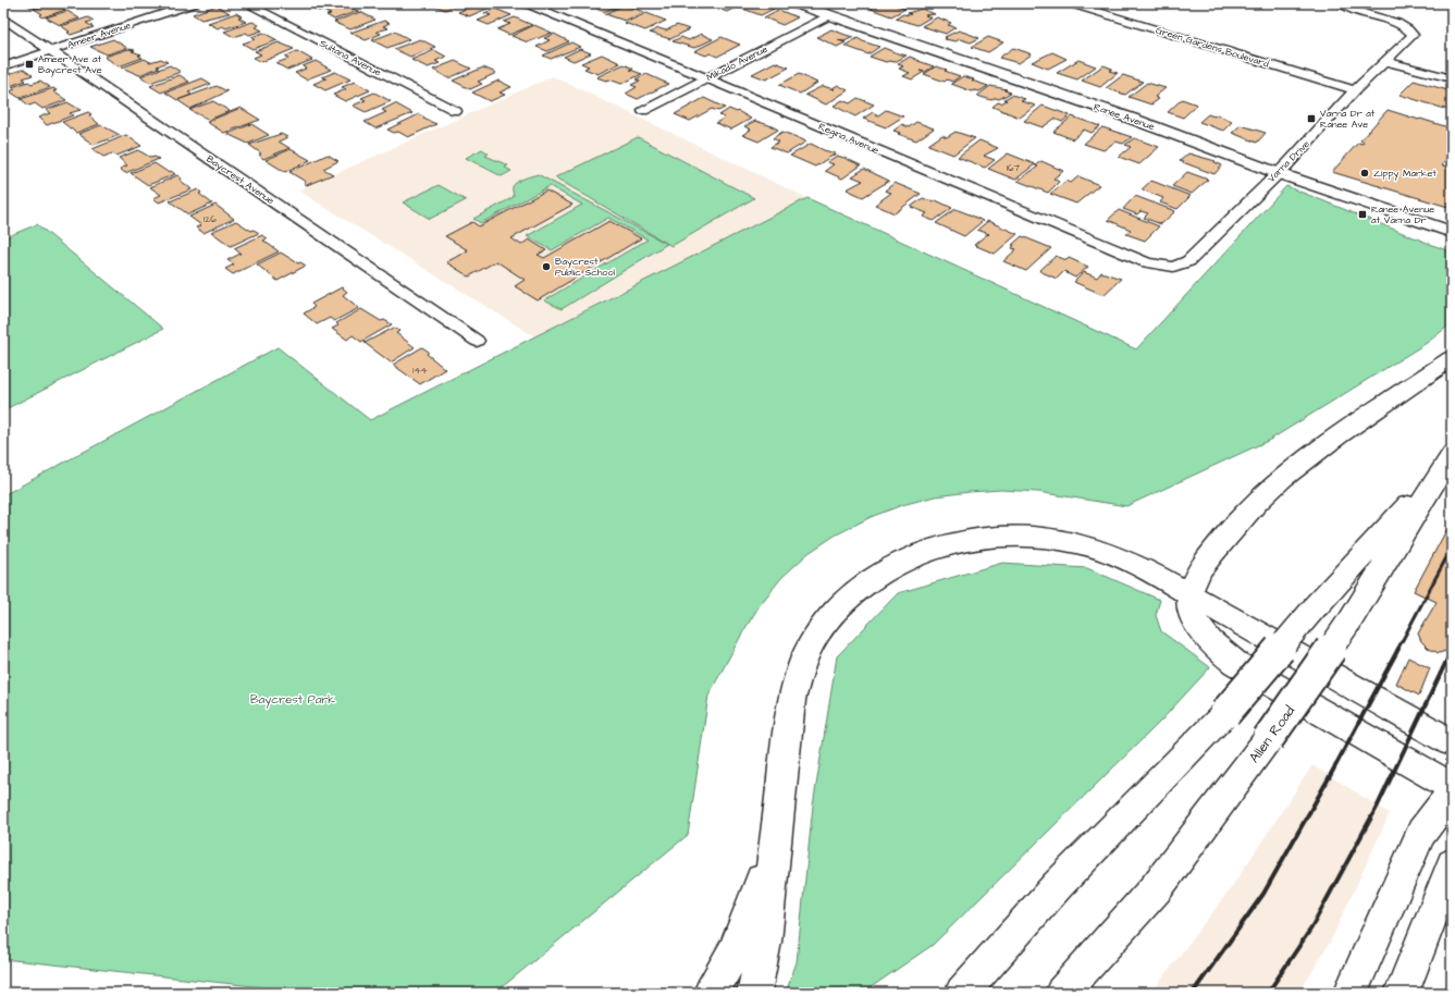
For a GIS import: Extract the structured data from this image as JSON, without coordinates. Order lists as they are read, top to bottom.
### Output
{
  "streets": {
    "main road": ["Ranee Avenue", "Allen Road"],
    "street": [
      "Ameer Avenue",
      "Green Gardens Boulevard",
      "Sultana Avenue",
      "Mikado Avenue",
      "Regina Avenue",
      "Varna Drive",
      "Baycrest Avenue"
    ]
  },
  "crossings": [
    ["Ameer Avenue", "Baycrest Avenue"],
    ["Green Gardens Boulevard", "Varna Drive"],
    ["Mikado Avenue", "Ranee Avenue"],
    ["Mikado Avenue", "Regina Avenue"],
    ["Ranee Avenue", "Varna Drive"],
    ["Regina Avenue", "Varna Drive"]
  ],
  "parks": ["Baycrest Park"],
  "places": {
    "transit": ["Ameer Ave at Baycrest Ave", "Varna Dr at Ranee Ave", "Ranee Avenue at Varna Dr"],
    "other": ["Zippy Market", "Baycrest Public School"]
  },
  "house_numbers": ["167", "126", "144"]
}
